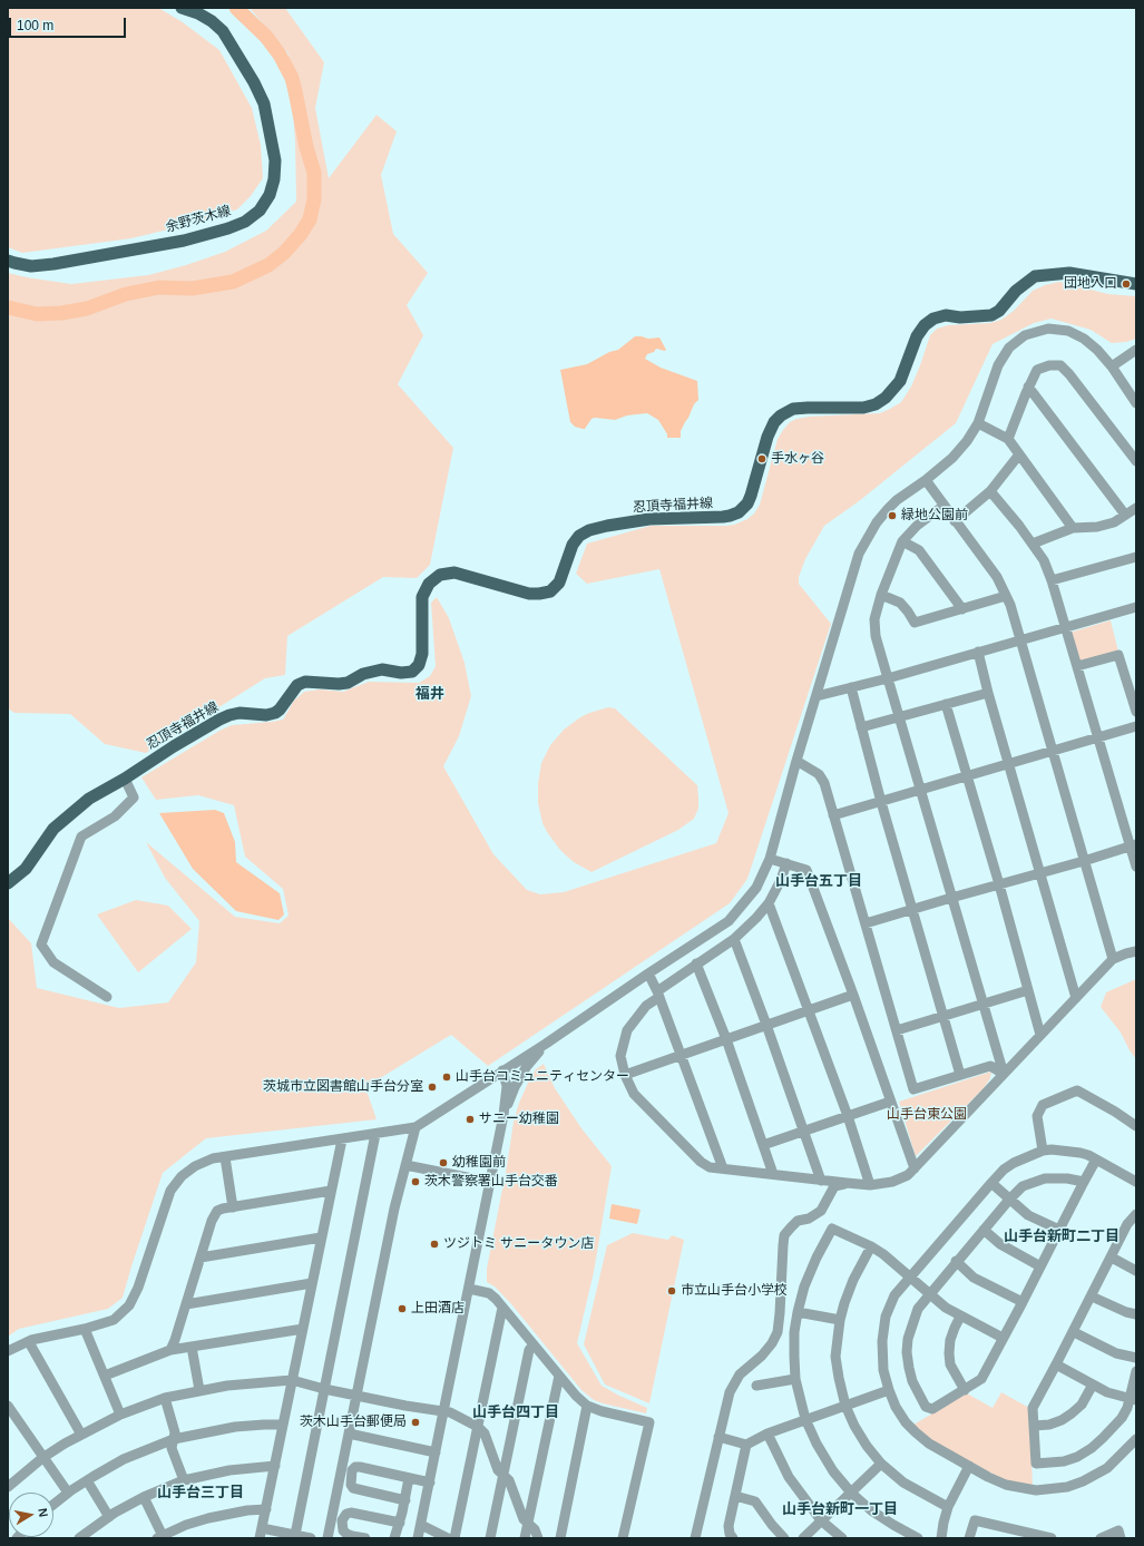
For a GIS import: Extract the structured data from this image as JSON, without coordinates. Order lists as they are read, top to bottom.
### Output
{
  "streets": {
    "main road": ["余野茨木線", "忍頂寺福井線"]
  },
  "districts": [
    "福井",
    "山手台五丁目",
    "山手台新町二丁目",
    "山手台四丁目",
    "山手台三丁目",
    "山手台新町一丁目"
  ],
  "parks": ["山手台東公園"],
  "places": [
    "団地入口",
    "手水ヶ谷",
    "緑地公園前",
    "山手台コミュニティセンター",
    "茨城市立図書館山手台分室",
    "サニー幼稚園",
    "幼稚園前",
    "茨木警察署山手台交番",
    "ツジトミ サニータウン店",
    "市立山手台小学校",
    "上田酒店",
    "茨木山手台郵便局"
  ],
  "scale_bar": "100 m",
  "north": "right"
}
